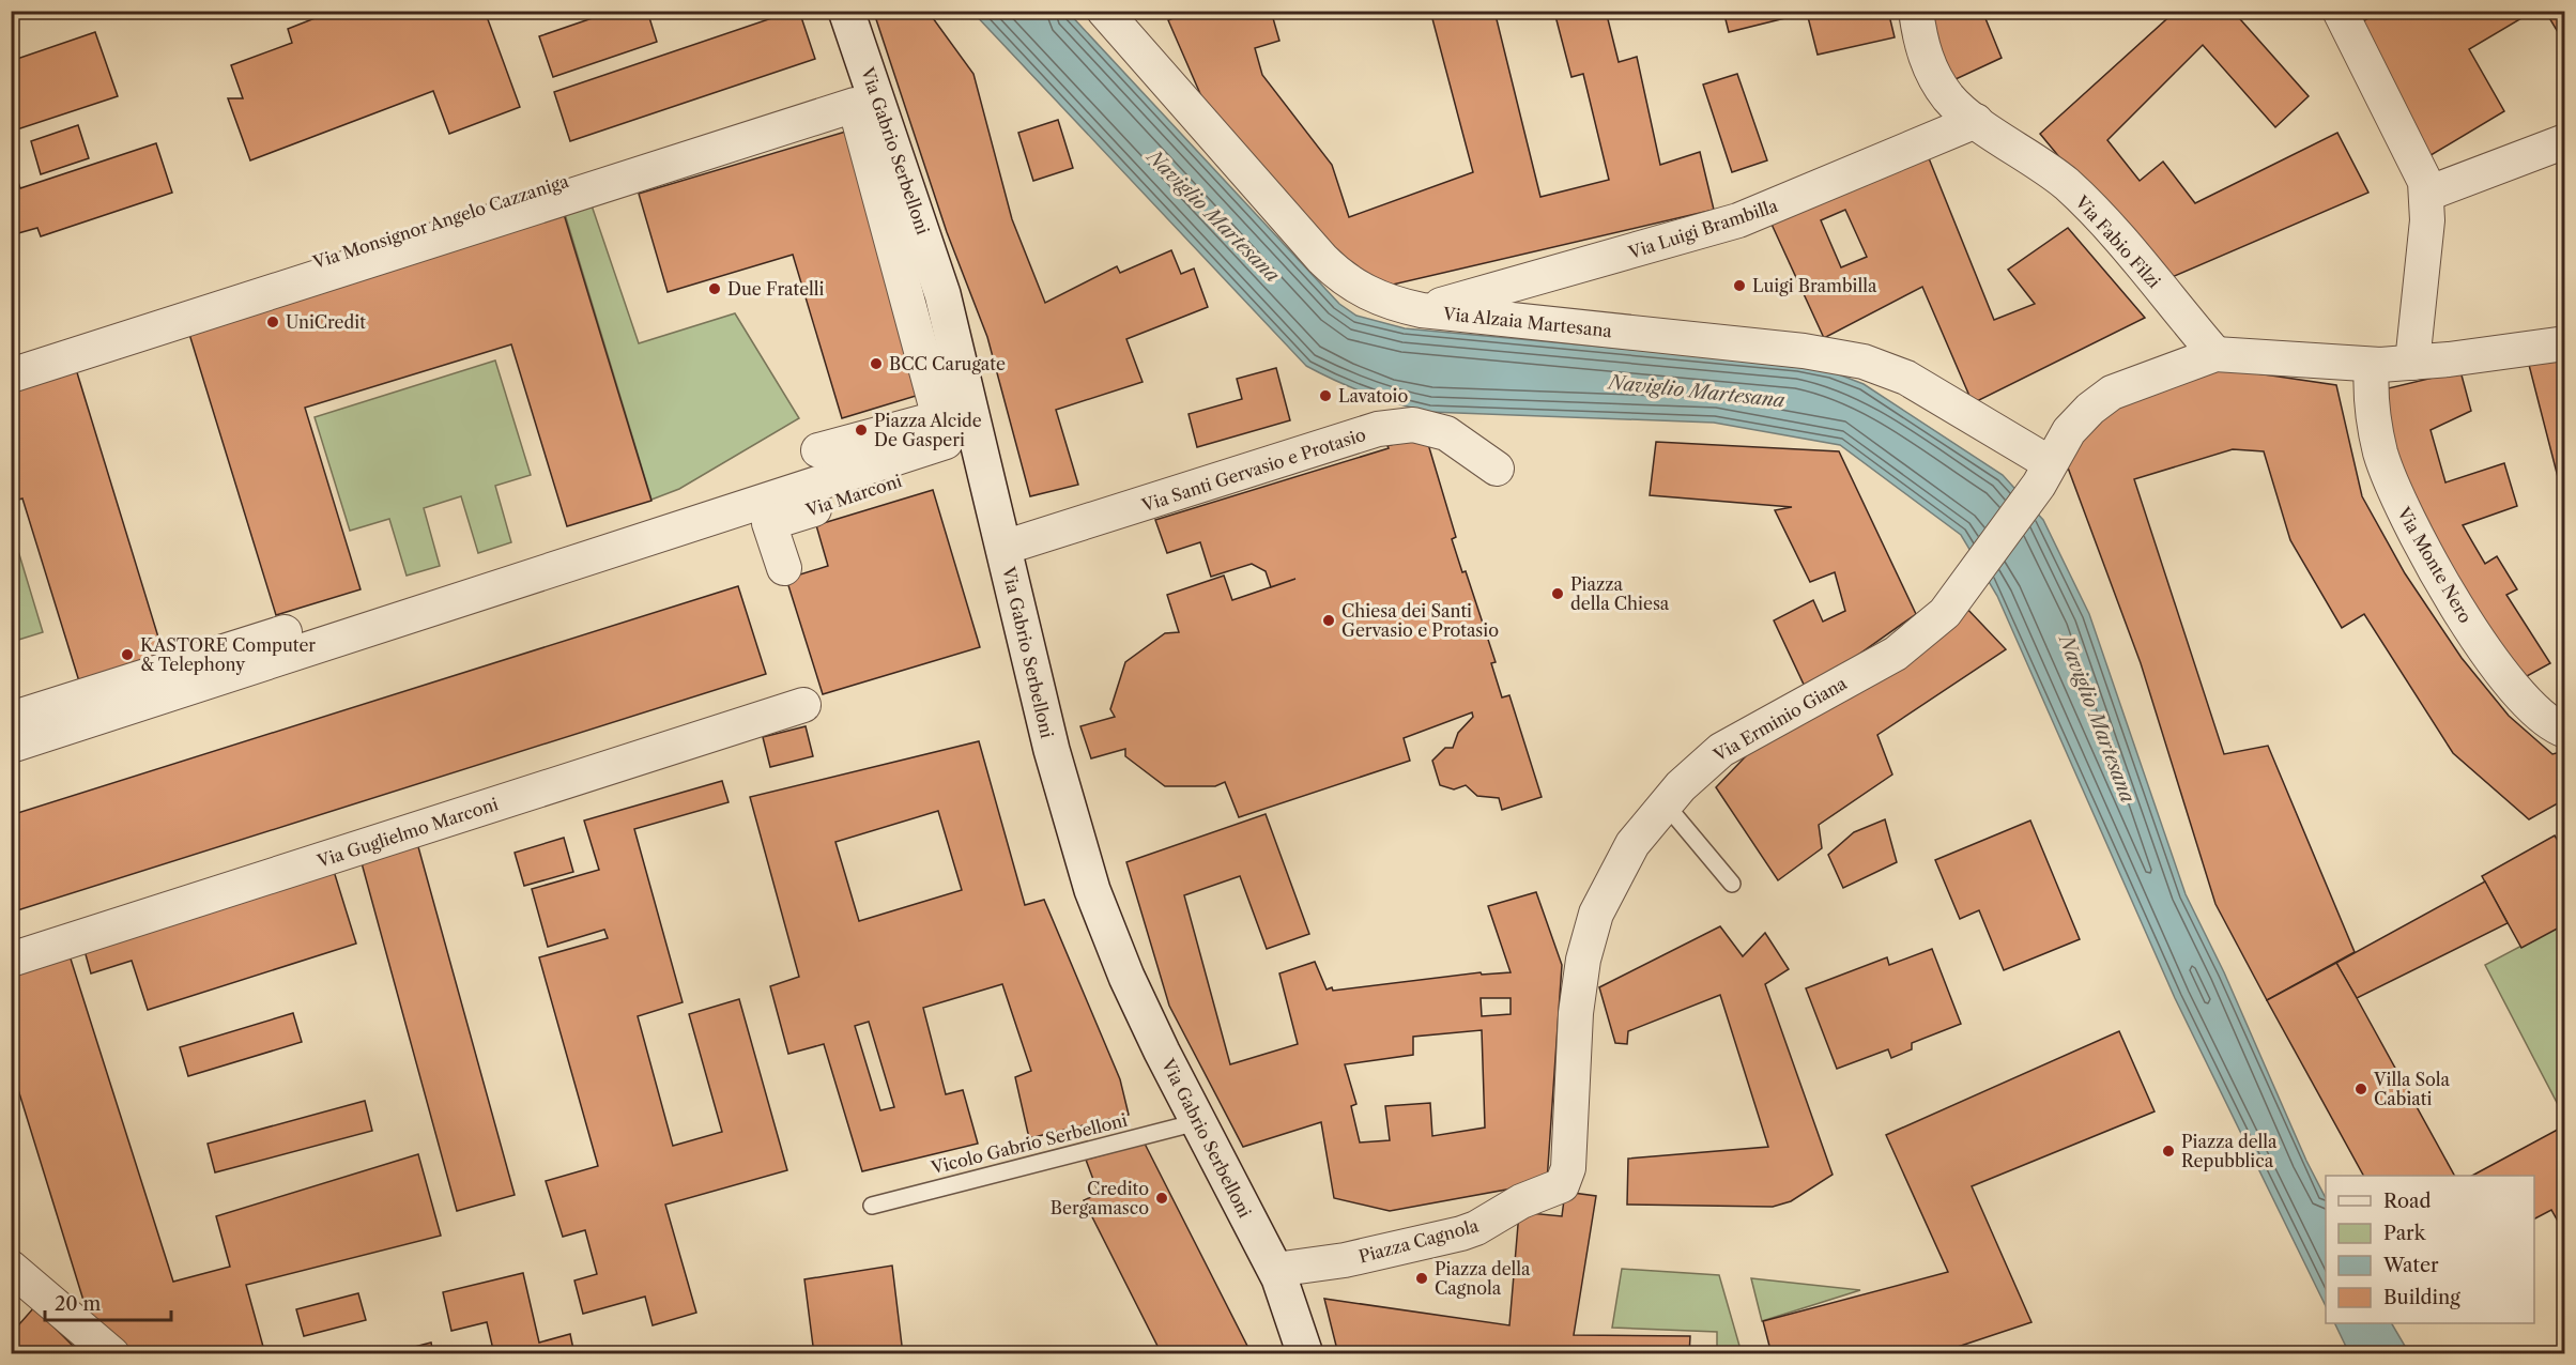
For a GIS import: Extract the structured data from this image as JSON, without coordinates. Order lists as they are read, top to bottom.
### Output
{
  "streets": {
    "street": [
      "Via Gabrio Serbelloni",
      "Via Monsignor Angelo Cazzaniga",
      "Via Luigi Brambilla",
      "Via Fabio Filzi",
      "Via Alzaia Martesana",
      "Via Santi Gervasio e Protasio",
      "Via Marconi",
      "Via Monte Nero",
      "Via Erminio Giana",
      "Via Guglielmo Marconi",
      "Piazza Cagnola"
    ],
    "lane": ["Vicolo Gabrio Serbelloni"]
  },
  "crossings": [
    ["Via Gabrio Serbelloni", "Via Monsignor Angelo Cazzaniga"],
    ["Via Gabrio Serbelloni", "Via Santi Gervasio e Protasio"],
    ["Via Gabrio Serbelloni", "Via Marconi"],
    ["Via Gabrio Serbelloni", "Vicolo Gabrio Serbelloni"],
    ["Via Gabrio Serbelloni", "Piazza Cagnola"],
    ["Via Luigi Brambilla", "Via Fabio Filzi"],
    ["Via Luigi Brambilla", "Via Alzaia Martesana"],
    ["Via Alzaia Martesana", "Via Erminio Giana"],
    ["Via Erminio Giana", "Piazza Cagnola"]
  ],
  "water": ["Naviglio Martesana"],
  "places": [
    "Luigi Brambilla",
    "Due Fratelli",
    "UniCredit",
    "BCC Carugate",
    "Lavatoio",
    "Piazza Alcide De Gasperi",
    "Piazza della Chiesa",
    "Chiesa dei Santi Gervasio e Protasio",
    "KASTORE Computer & Telephony",
    "Villa Sola Cabiati",
    "Piazza della Repubblica",
    "Credito Bergamasco",
    "Piazza della Cagnola"
  ],
  "legend": [
    "Road",
    "Park",
    "Water",
    "Building"
  ],
  "scale_bar": "20 m"
}
